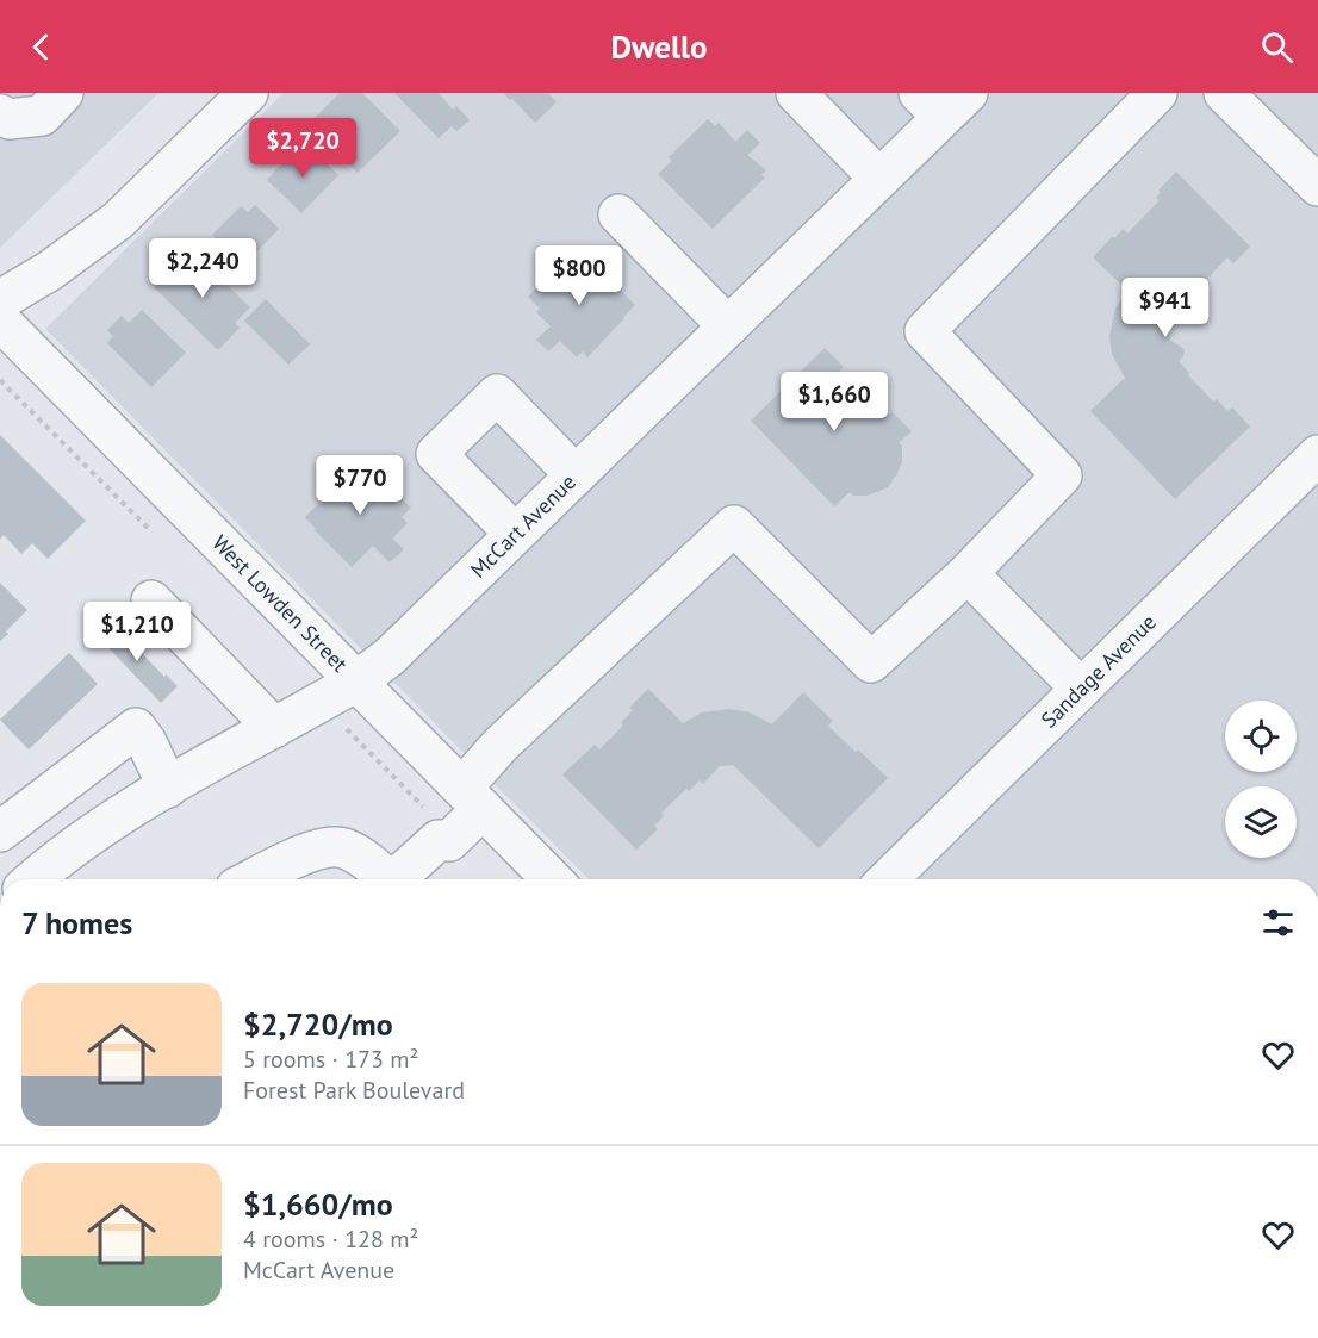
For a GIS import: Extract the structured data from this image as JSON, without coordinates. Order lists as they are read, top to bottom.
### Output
{
  "streets": {
    "street": ["McCart Avenue", "West Lowden Street", "Sandage Avenue"]
  },
  "crossings": [
    ["McCart Avenue", "West Lowden Street"]
  ],
  "page": {
    "header": "Dwello",
    "price": [
      "$2,720",
      "$2,240",
      "$800",
      "$941",
      "$1,660",
      "$770",
      "$1,210"
    ],
    "heading": "7 homes",
    "list": [
      {
        "name": "$2,720/mo",
        "note": "5 rooms · 173 m² · Forest Park Boulevard"
      },
      {
        "name": "$1,660/mo",
        "note": "4 rooms · 128 m² · McCart Avenue"
      }
    ]
  }
}
